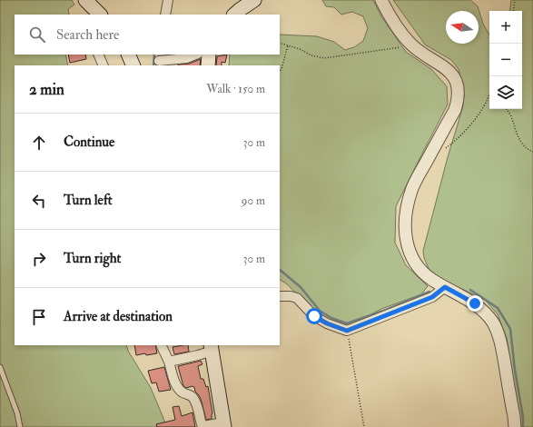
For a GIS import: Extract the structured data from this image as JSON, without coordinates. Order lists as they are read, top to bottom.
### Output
{
  "north": "left",
  "page": {
    "map_buttons": ["+", "−"],
    "search": "Search here",
    "heading": ["2 min", "Walk · 150 m"],
    "list": [
      ["Continue", "30 m"],
      ["Turn left", "90 m"],
      ["Turn right", "30 m"],
      "Arrive at destination"
    ]
  }
}
